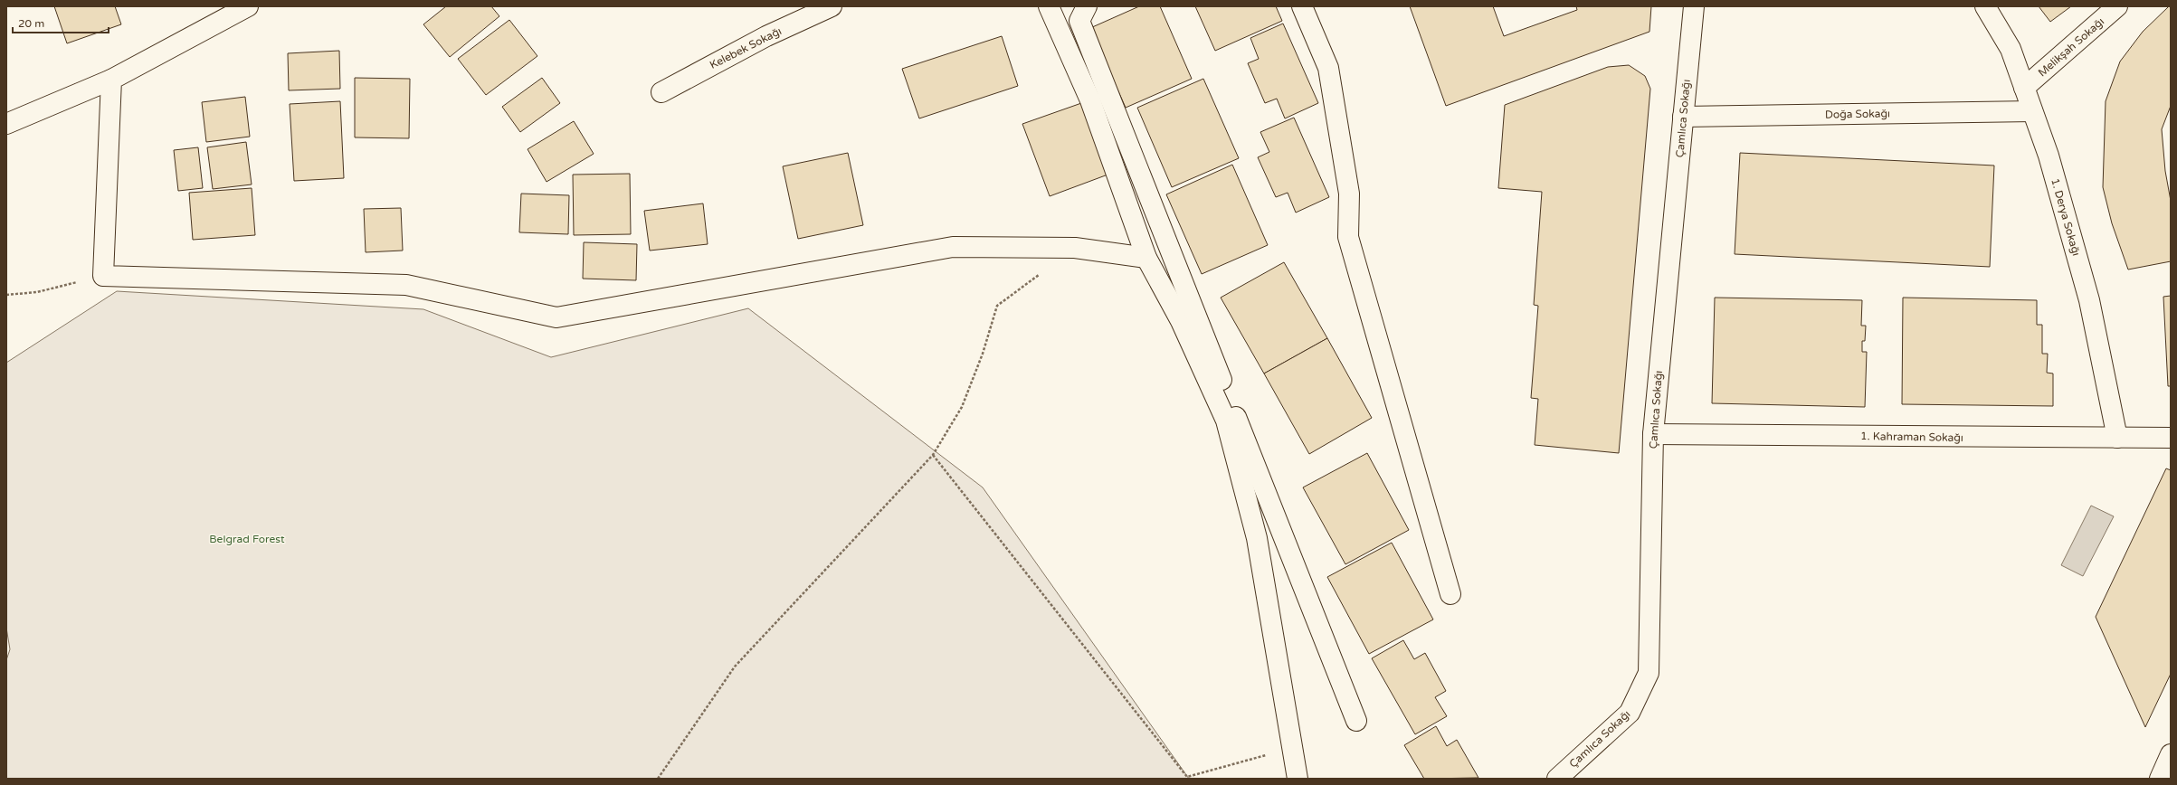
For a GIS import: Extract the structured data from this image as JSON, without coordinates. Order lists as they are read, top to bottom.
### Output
{
  "streets": {
    "street": [
      "Melikşah Sokağı",
      "Kelebek Sokağı",
      "Doğa Sokağı",
      "Çamlıca Sokağı",
      "1. Derya Sokağı",
      "1. Kahraman Sokağı"
    ]
  },
  "crossings": [
    ["Melikşah Sokağı", "1. Derya Sokağı"],
    ["Doğa Sokağı", "Çamlıca Sokağı"],
    ["Doğa Sokağı", "1. Derya Sokağı"],
    ["Çamlıca Sokağı", "1. Kahraman Sokağı"],
    ["1. Derya Sokağı", "1. Kahraman Sokağı"]
  ],
  "parks": ["Belgrad Forest"],
  "scale_bar": "20 m"
}
